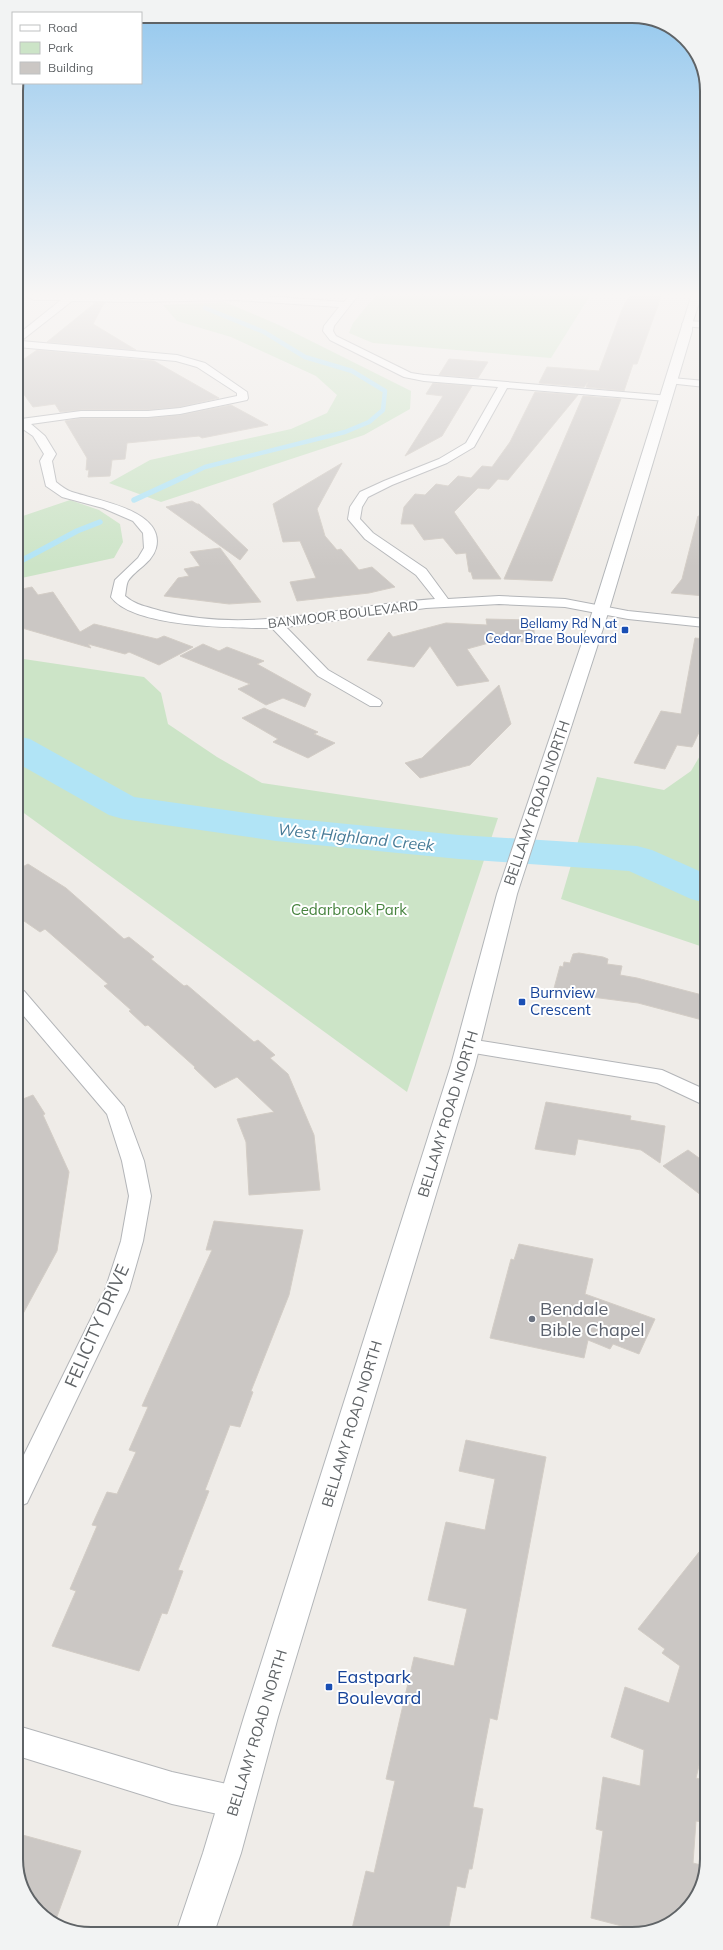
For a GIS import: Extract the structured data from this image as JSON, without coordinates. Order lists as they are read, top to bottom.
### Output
{
  "streets": {
    "street": ["BANMOOR BOULEVARD", "BELLAMY ROAD NORTH", "FELICITY DRIVE"]
  },
  "crossings": [
    ["BANMOOR BOULEVARD", "BELLAMY ROAD NORTH"]
  ],
  "water": ["West Highland Creek"],
  "parks": ["Cedarbrook Park"],
  "places": {
    "transit": ["Bellamy Rd N at Cedar Brae Boulevard", "Burnview Crescent", "Eastpark Boulevard"],
    "other": ["Bendale Bible Chapel"]
  },
  "legend": ["Road", "Park", "Building"]
}
